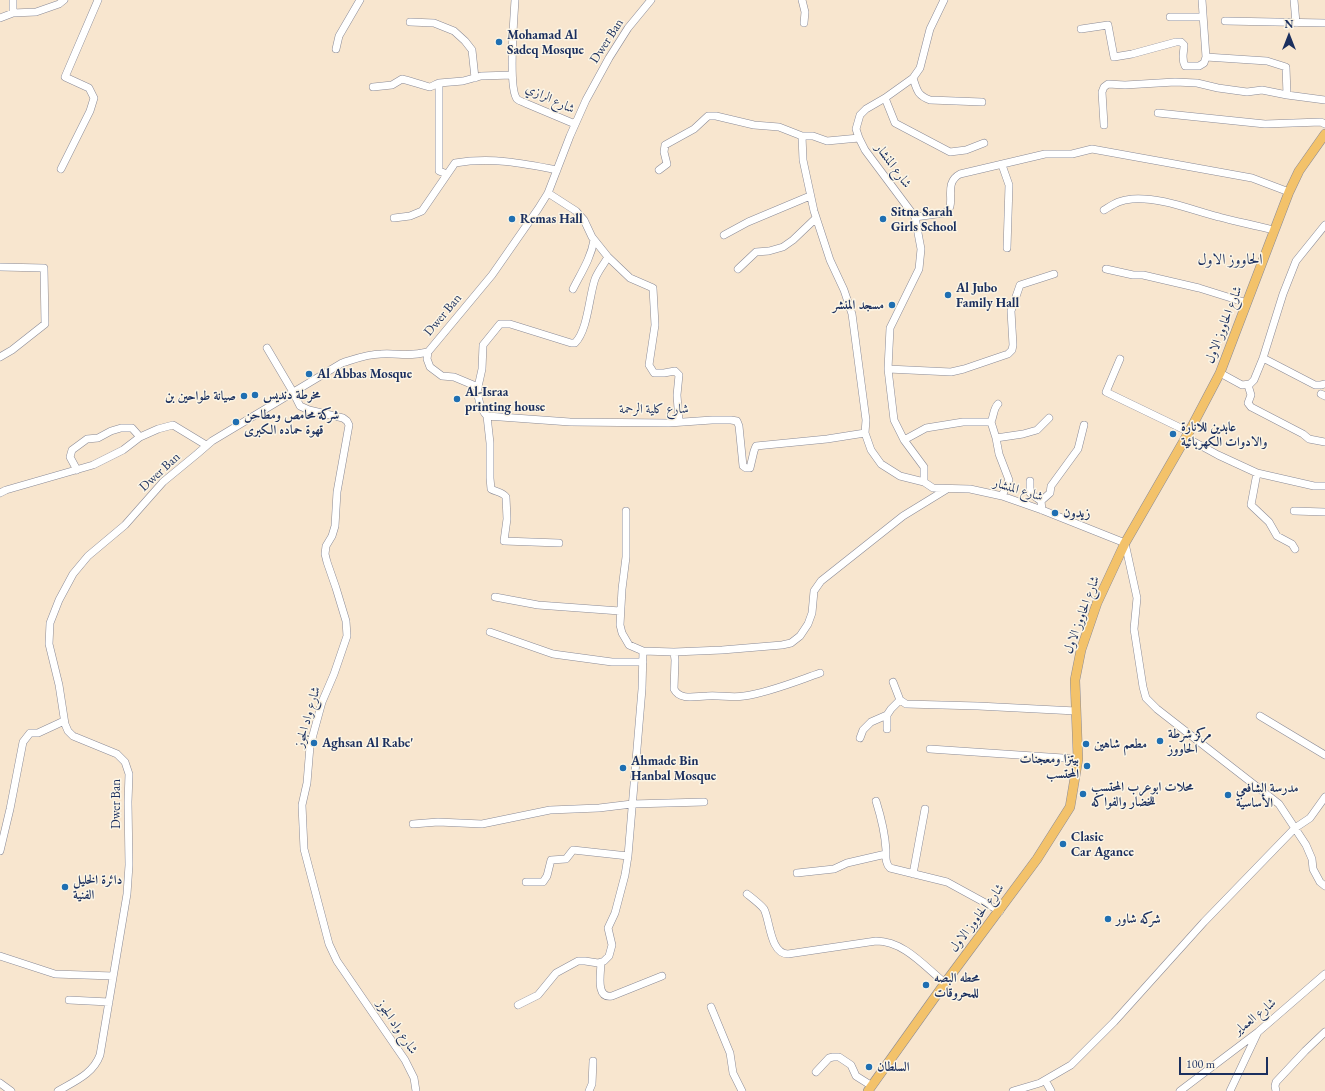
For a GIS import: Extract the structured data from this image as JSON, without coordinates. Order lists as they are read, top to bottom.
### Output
{
  "streets": {
    "main road": ["شارع الحاووز الاول"],
    "street": [
      "Dwer Ban",
      "شارع الرازي",
      "شارع المنشار",
      "شارع كلية الرحمة",
      "شارع واد الجوز",
      "شارع العماير"
    ]
  },
  "crossings": [
    ["Dwer Ban", "شارع الرازي"],
    ["Dwer Ban", "شارع واد الجوز"],
    ["شارع المنشار", "شارع الحاووز الاول"],
    ["شارع المنشار", "شارع كلية الرحمة"]
  ],
  "districts": ["الحاووز الاول"],
  "places": [
    "Mohamad Al Sadeq Mosque",
    "Remas Hall",
    "Sitna Sarah Girls School",
    "Al Jubo Family Hall",
    "مسجد المنشر",
    "Al Abbas Mosque",
    "مخرطة دنديس",
    "صيانة طواحين بن",
    "Al-Israa printing house",
    "شركة محامص ومطاحن قهوة حماده الكبرى",
    "عابدين للانارة والادوات الكهربائية",
    "زيدون",
    "مركز شرطة الحاووز",
    "Aghsan Al Rabe'",
    "مطعم شاهين",
    "بيتزا ومعجنات المحتسب",
    "Ahmade Bin Hanbal Mosque",
    "محلات ابوعرب المحتسب للخضار والفواكه",
    "مدرسة الشافعي الأساسية",
    "Clasic Car Agance",
    "دائرة الخليل الفنية",
    "شركه شاور",
    "محطه البصه للمحروقات",
    "السلطان"
  ],
  "scale_bar": "100 m",
  "north": "top"
}
